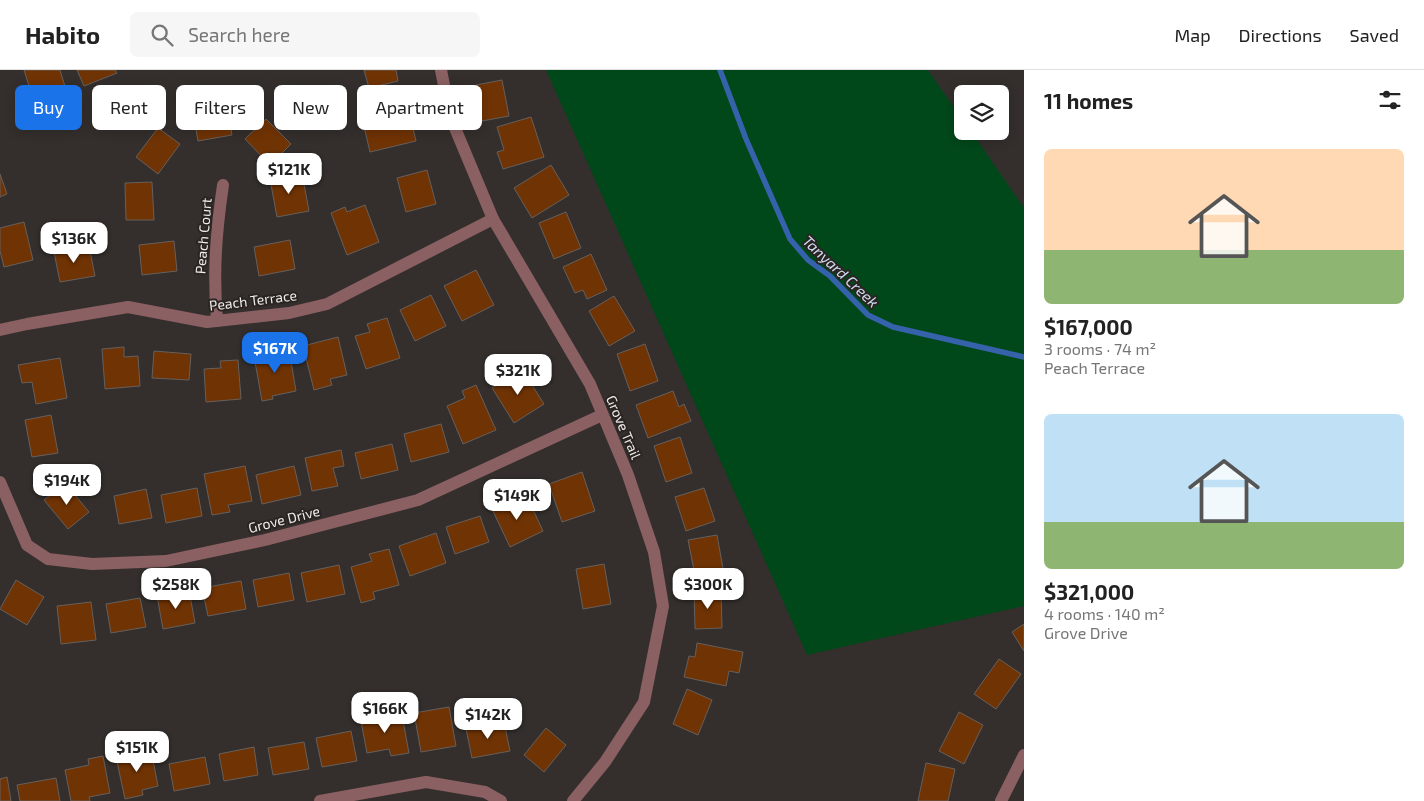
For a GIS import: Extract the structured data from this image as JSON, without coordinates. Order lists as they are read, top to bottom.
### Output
{
  "streets": {
    "street": [
      "Peach Court",
      "Peach Terrace",
      "Grove Trail",
      "Grove Drive"
    ]
  },
  "crossings": [
    ["Peach Court", "Peach Terrace"],
    ["Peach Terrace", "Grove Trail"],
    ["Grove Trail", "Grove Drive"]
  ],
  "water": ["Tanyard Creek"],
  "page": {
    "header": "Habito",
    "search": "Search here",
    "nav": ["Map", "Directions", "Saved"],
    "heading": "11 homes",
    "chip": [
      "Buy",
      "Rent",
      "Filters",
      "New",
      "Apartment"
    ],
    "list": [
      {
        "name": "$167,000",
        "note": "3 rooms · 74 m² · Peach Terrace"
      },
      {
        "name": "$321,000",
        "note": "4 rooms · 140 m² · Grove Drive"
      }
    ],
    "price": [
      "$121K",
      "$136K",
      "$167K",
      "$321K",
      "$194K",
      "$149K",
      "$258K",
      "$300K",
      "$166K",
      "$142K",
      "$151K"
    ]
  }
}
